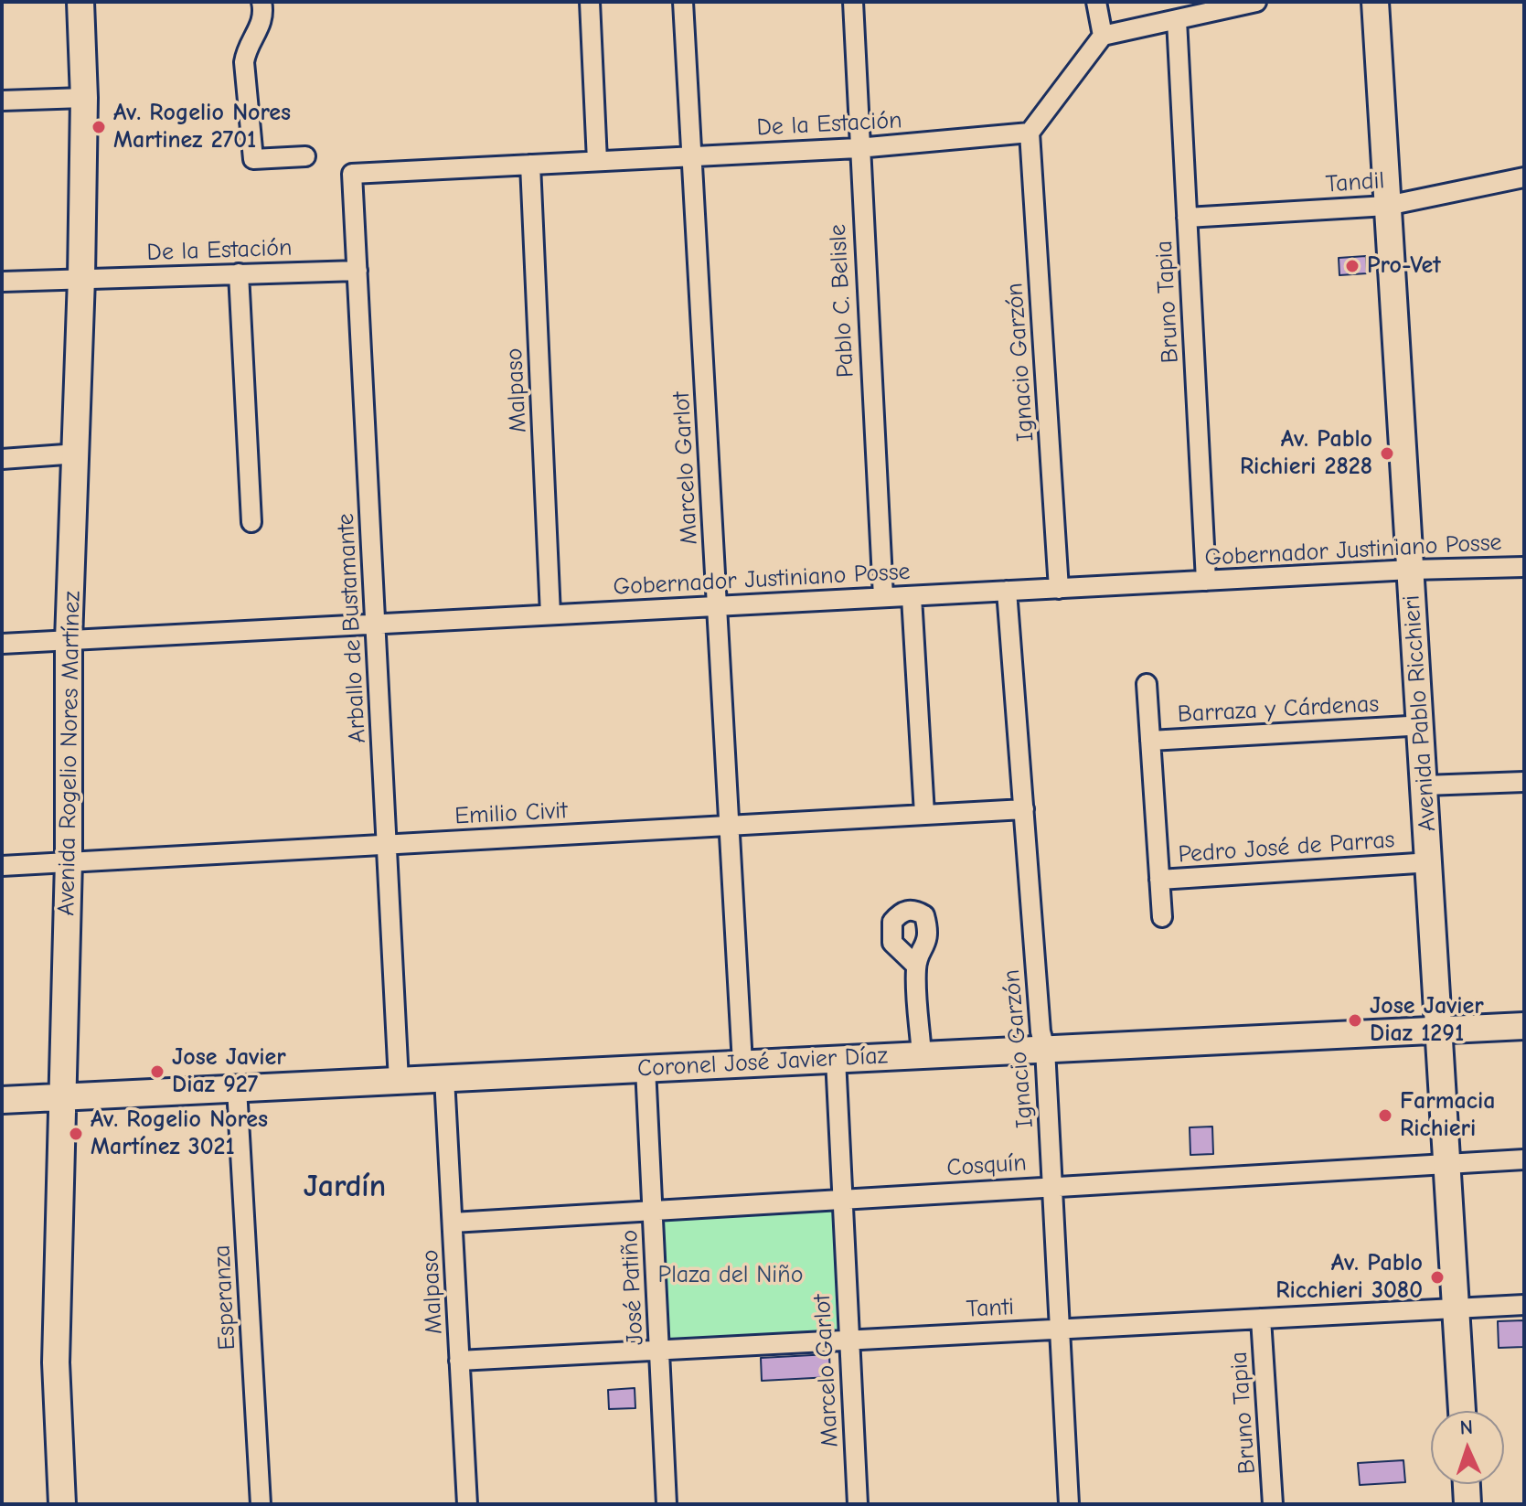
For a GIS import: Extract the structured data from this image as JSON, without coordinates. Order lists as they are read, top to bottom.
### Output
{
  "streets": {
    "main road": ["Avenida Pablo Ricchieri", "Avenida Rogelio Nores Martínez", "Coronel José Javier Díaz"],
    "street": [
      "De la Estación",
      "Tandil",
      "Pablo C. Belisle",
      "Bruno Tapia",
      "Ignacio Garzón",
      "Malpaso",
      "Marcelo Garlot",
      "Gobernador Justiniano Posse",
      "Arballo de Bustamante",
      "Barraza y Cárdenas",
      "Emilio Civit",
      "Pedro José de Parras",
      "Cosquín",
      "José Patiño",
      "Esperanza",
      "Tanti"
    ]
  },
  "crossings": [
    ["De la Estación", "Pablo C. Belisle"],
    ["De la Estación", "Ignacio Garzón"],
    ["De la Estación", "Malpaso"],
    ["De la Estación", "Marcelo Garlot"],
    ["De la Estación", "Arballo de Bustamante"],
    ["De la Estación", "Avenida Rogelio Nores Martínez"],
    ["Tandil", "Bruno Tapia"],
    ["Tandil", "Avenida Pablo Ricchieri"],
    ["Pablo C. Belisle", "Gobernador Justiniano Posse"],
    ["Bruno Tapia", "Gobernador Justiniano Posse"],
    ["Bruno Tapia", "Tanti"],
    ["Ignacio Garzón", "Gobernador Justiniano Posse"],
    ["Ignacio Garzón", "Emilio Civit"],
    ["Ignacio Garzón", "Coronel José Javier Díaz"],
    ["Ignacio Garzón", "Cosquín"],
    ["Ignacio Garzón", "Tanti"],
    ["Malpaso", "Gobernador Justiniano Posse"],
    ["Malpaso", "Coronel José Javier Díaz"],
    ["Malpaso", "Cosquín"],
    ["Malpaso", "Tanti"],
    ["Marcelo Garlot", "Gobernador Justiniano Posse"],
    ["Marcelo Garlot", "Emilio Civit"],
    ["Marcelo Garlot", "Coronel José Javier Díaz"],
    ["Marcelo Garlot", "Cosquín"],
    ["Marcelo Garlot", "Tanti"],
    ["Gobernador Justiniano Posse", "Arballo de Bustamante"],
    ["Gobernador Justiniano Posse", "Avenida Pablo Ricchieri"],
    ["Gobernador Justiniano Posse", "Avenida Rogelio Nores Martínez"],
    ["Arballo de Bustamante", "Emilio Civit"],
    ["Arballo de Bustamante", "Coronel José Javier Díaz"],
    ["Barraza y Cárdenas", "Avenida Pablo Ricchieri"],
    ["Avenida Pablo Ricchieri", "Pedro José de Parras"],
    ["Avenida Pablo Ricchieri", "Coronel José Javier Díaz"],
    ["Avenida Pablo Ricchieri", "Cosquín"],
    ["Avenida Pablo Ricchieri", "Tanti"],
    ["Avenida Rogelio Nores Martínez", "Emilio Civit"],
    ["Avenida Rogelio Nores Martínez", "Coronel José Javier Díaz"],
    ["Coronel José Javier Díaz", "José Patiño"],
    ["Coronel José Javier Díaz", "Esperanza"],
    ["Cosquín", "José Patiño"],
    ["José Patiño", "Tanti"]
  ],
  "districts": ["Jardín"],
  "parks": ["Plaza del Niño"],
  "places": [
    "Av. Rogelio Nores Martinez 2701",
    "Pro-Vet",
    "Av. Pablo Richieri 2828",
    "Jose Javier Diaz 1291",
    "Jose Javier Diaz 927",
    "Farmacia Richieri",
    "Av. Rogelio Nores Martínez 3021",
    "Av. Pablo Ricchieri 3080"
  ],
  "north": "top"
}
